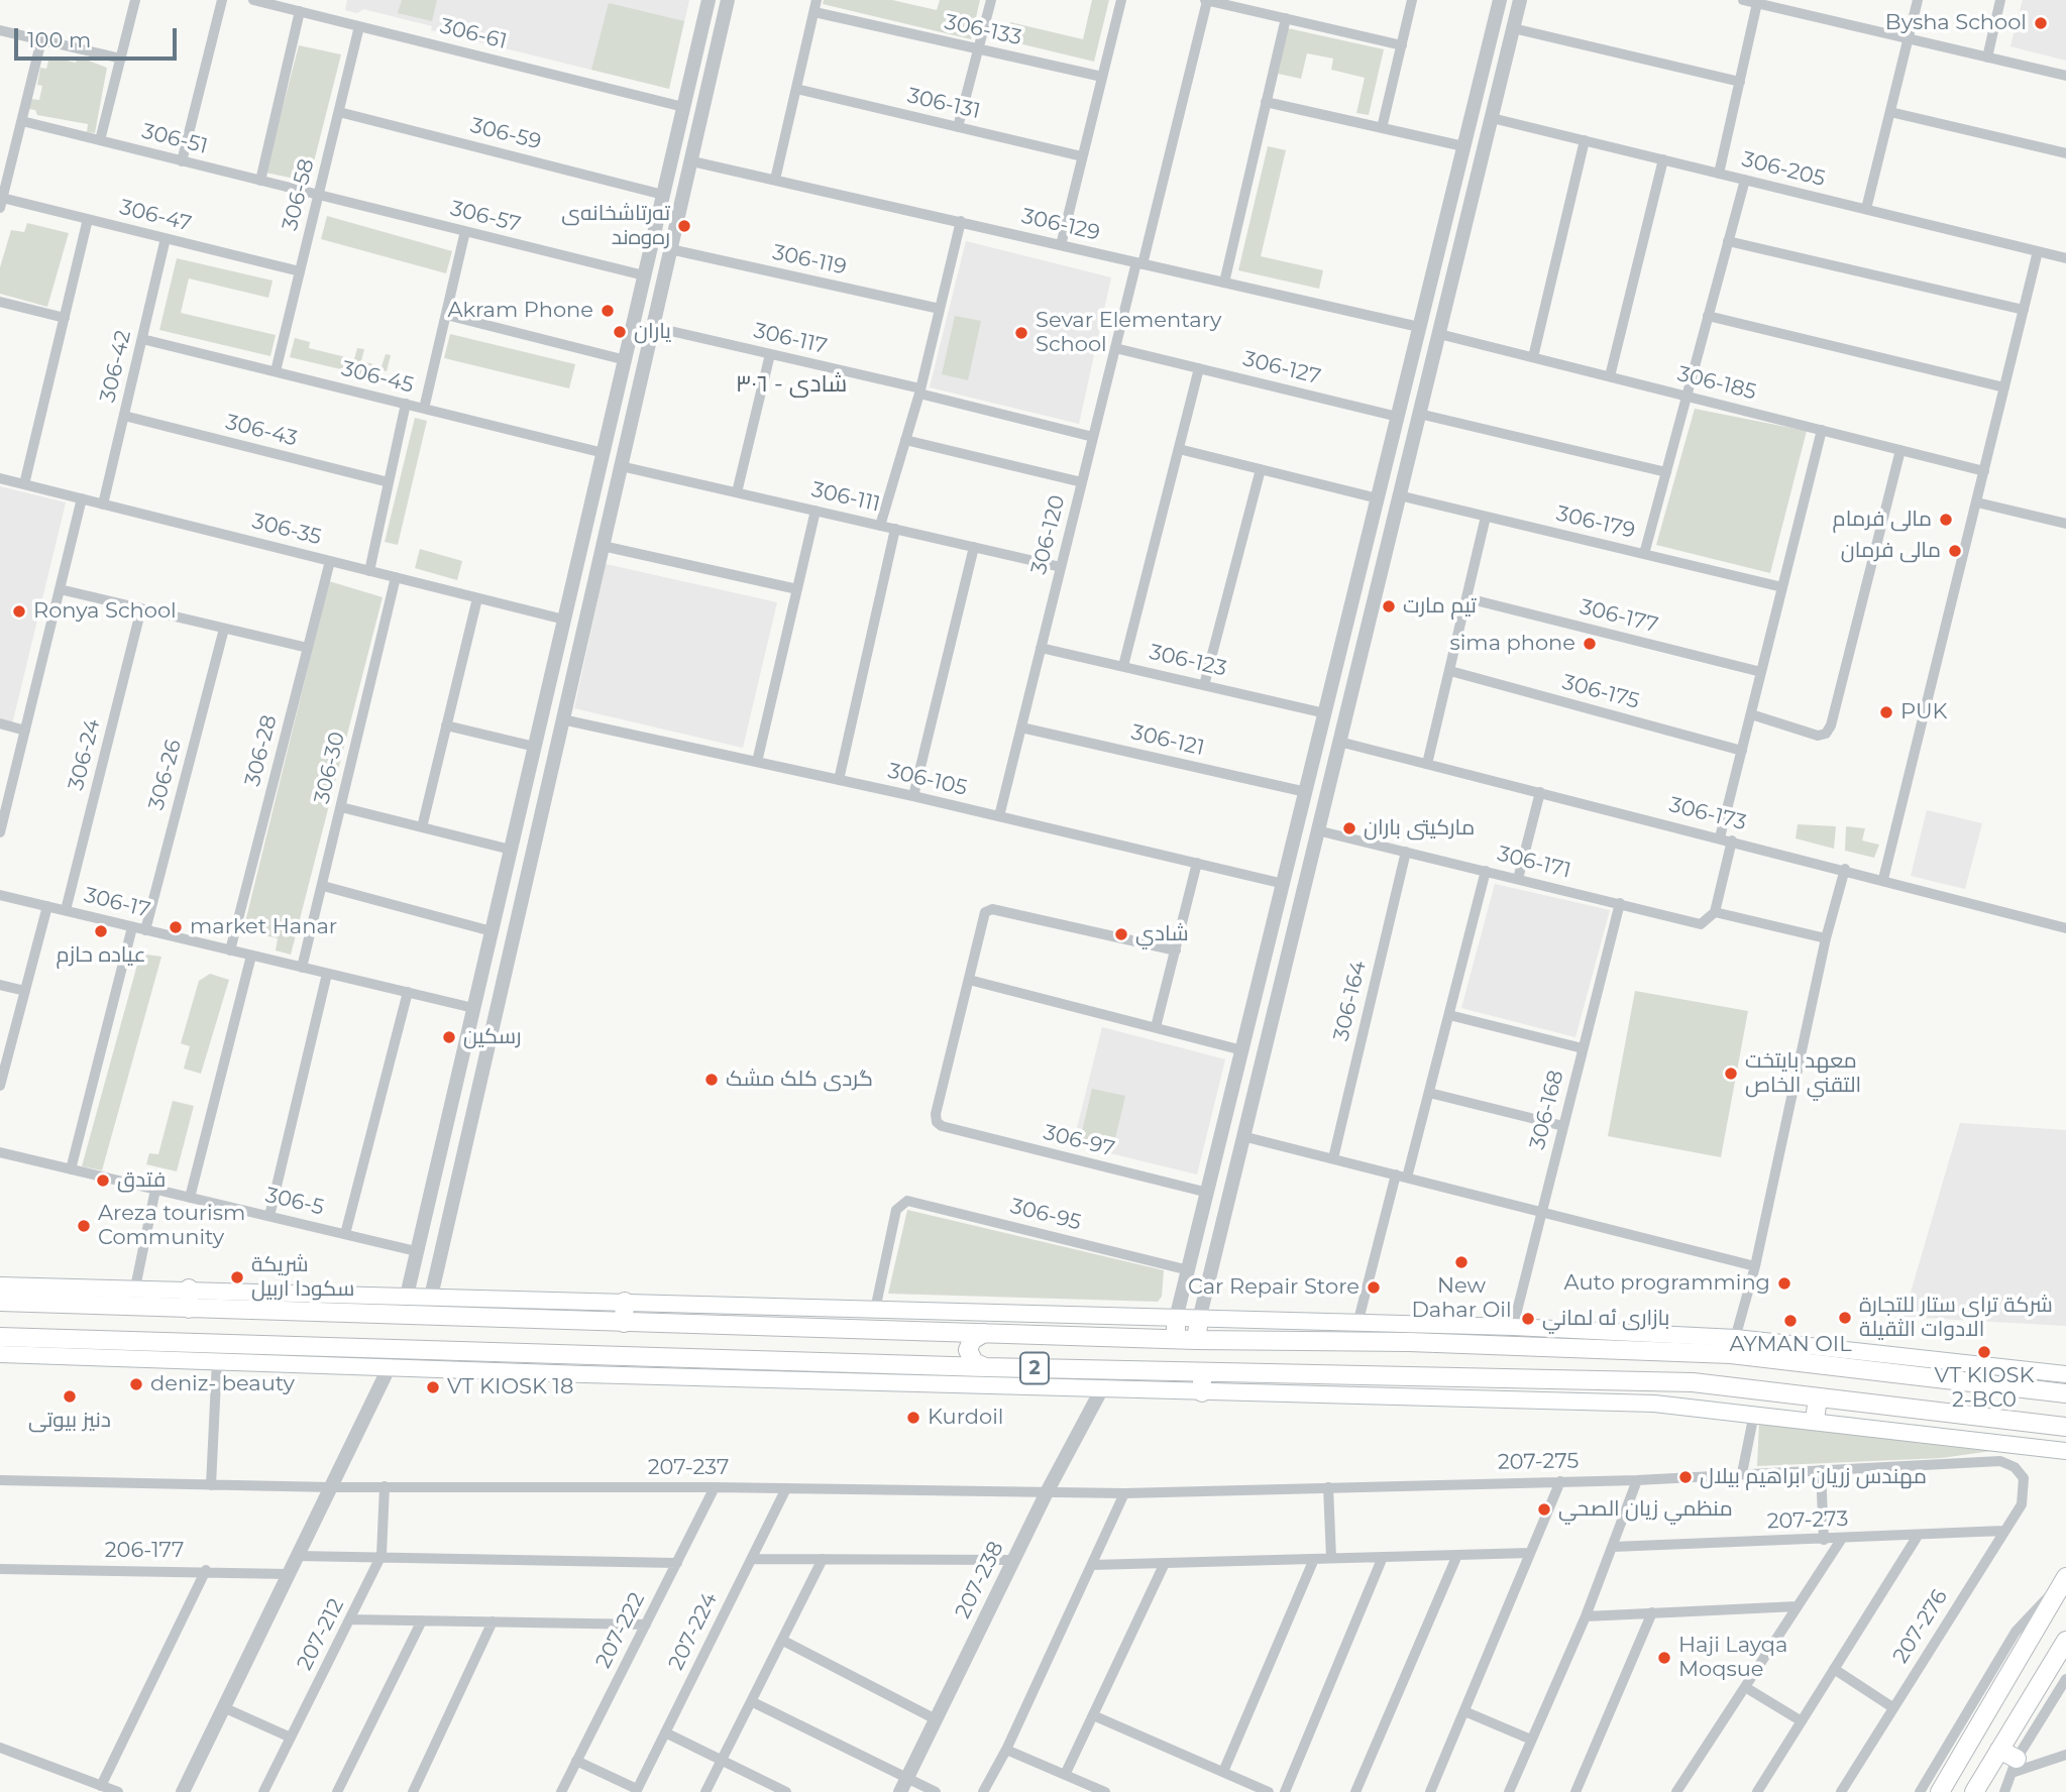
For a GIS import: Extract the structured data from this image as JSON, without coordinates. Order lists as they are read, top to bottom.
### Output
{
  "streets": {
    "main road": ["2"],
    "street": [
      "306-133",
      "306-61",
      "306-131",
      "306-59",
      "306-51",
      "306-205",
      "306-58",
      "306-47",
      "306-57",
      "306-129",
      "306-119",
      "306-117",
      "306-42",
      "306-127",
      "306-45",
      "306-185",
      "306-43",
      "306-111",
      "306-179",
      "306-35",
      "306-120",
      "306-177",
      "306-123",
      "306-175",
      "306-121",
      "306-28",
      "306-24",
      "306-30",
      "306-26",
      "306-105",
      "306-173",
      "306-171",
      "306-17",
      "306-164",
      "306-168",
      "306-97",
      "306-5",
      "306-95",
      "207-275",
      "207-237",
      "207-273",
      "206-177",
      "207-238",
      "207-276",
      "207-222",
      "207-224",
      "207-212"
    ]
  },
  "crossings": [
    ["306-61", "306-58"],
    ["306-59", "306-58"],
    ["306-51", "306-58"],
    ["306-51", "306-57"],
    ["306-58", "306-47"],
    ["306-58", "306-57"],
    ["306-58", "306-45"],
    ["306-47", "306-42"],
    ["306-129", "306-120"],
    ["306-117", "306-120"],
    ["306-42", "306-45"],
    ["306-42", "306-43"],
    ["306-42", "306-35"],
    ["306-127", "306-120"],
    ["306-111", "306-120"],
    ["306-35", "306-28"],
    ["306-35", "306-30"],
    ["306-120", "306-123"],
    ["306-120", "306-121"],
    ["306-120", "306-105"],
    ["306-28", "306-17"],
    ["306-24", "306-17"],
    ["306-30", "306-17"],
    ["306-26", "306-17"],
    ["306-171", "306-164"],
    ["306-171", "306-168"],
    ["207-275", "207-237"],
    ["207-275", "207-238"],
    ["207-275", "207-276"],
    ["207-237", "207-238"],
    ["207-237", "207-222"],
    ["207-237", "207-224"],
    ["207-237", "207-212"],
    ["207-273", "207-276"]
  ],
  "districts": ["شادی - ٣٠٦"],
  "places": [
    "Bysha School",
    "ته‌رتاشخانه‌ی ره‌وه‌ند",
    "Akram Phone",
    "یاران",
    "Sevar Elementary School",
    "مالى فرمام",
    "مالى فرمان",
    "تيم مارت",
    "Ronya School",
    "sima phone",
    "PUK",
    "ماركيتى باران",
    "market Hanar",
    "عياده حازم",
    "شادي",
    "رسکین",
    "معهد بايتخت التقني الخاص",
    "گردی کلک مشک",
    "فتدق",
    "Areza tourism Community",
    "New Dahar Oil",
    "شريكة سكودا اربيل",
    "Auto programming",
    "Car Repair Store",
    "شركة ترای ستار للتجارة الادوات الثقيلة",
    "بازارى ئه لماني",
    "AYMAN OIL",
    "VT KIOSK 2-BC0",
    "deniz- beauty",
    "VT KIOSK 18",
    "دنيز بيوتى",
    "Kurdoil",
    "مهندس زريان ابراهيم بيلال",
    "منظمي زيان الصحي",
    "Haji Layqa Moqsue"
  ],
  "scale_bar": "100 m"
}
